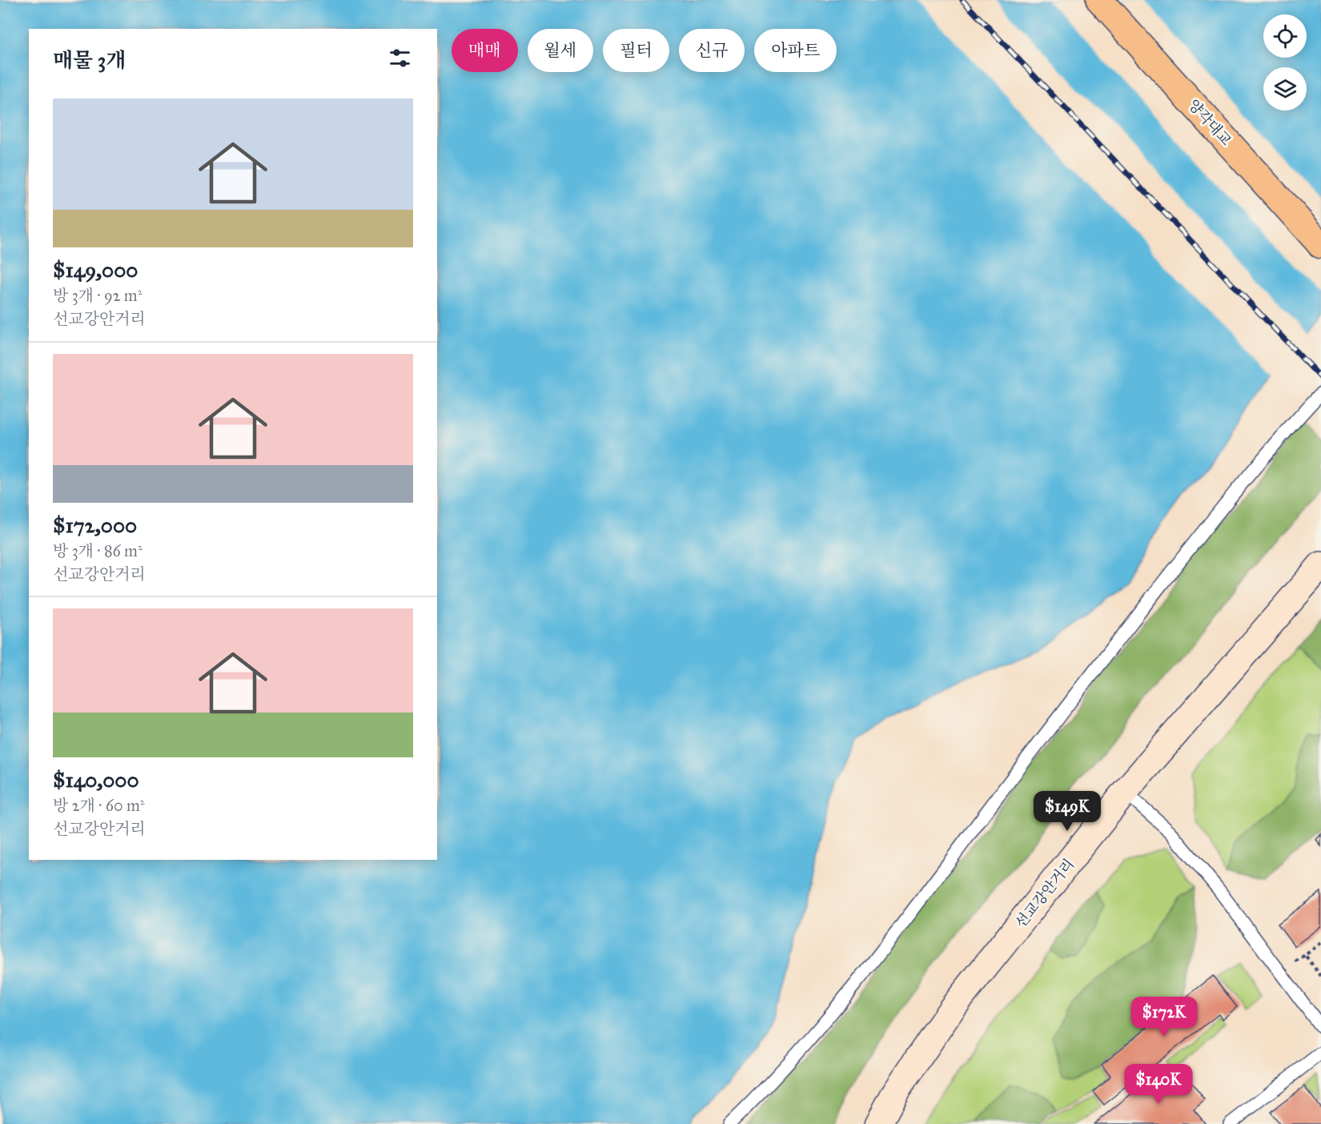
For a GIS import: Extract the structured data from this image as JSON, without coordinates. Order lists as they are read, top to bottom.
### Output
{
  "streets": {
    "main road": ["양각대교", "선교강안거리"]
  },
  "page": {
    "chip": [
      "매매",
      "월세",
      "필터",
      "신규",
      "아파트"
    ],
    "heading": "매물 3개",
    "list": [
      {
        "name": "$149,000",
        "note": "방 3개 · 92 m² · 선교강안거리"
      },
      {
        "name": "$172,000",
        "note": "방 3개 · 86 m² · 선교강안거리"
      },
      {
        "name": "$140,000",
        "note": "방 2개 · 60 m² · 선교강안거리"
      }
    ],
    "price": ["$149K", "$172K", "$140K"]
  }
}
